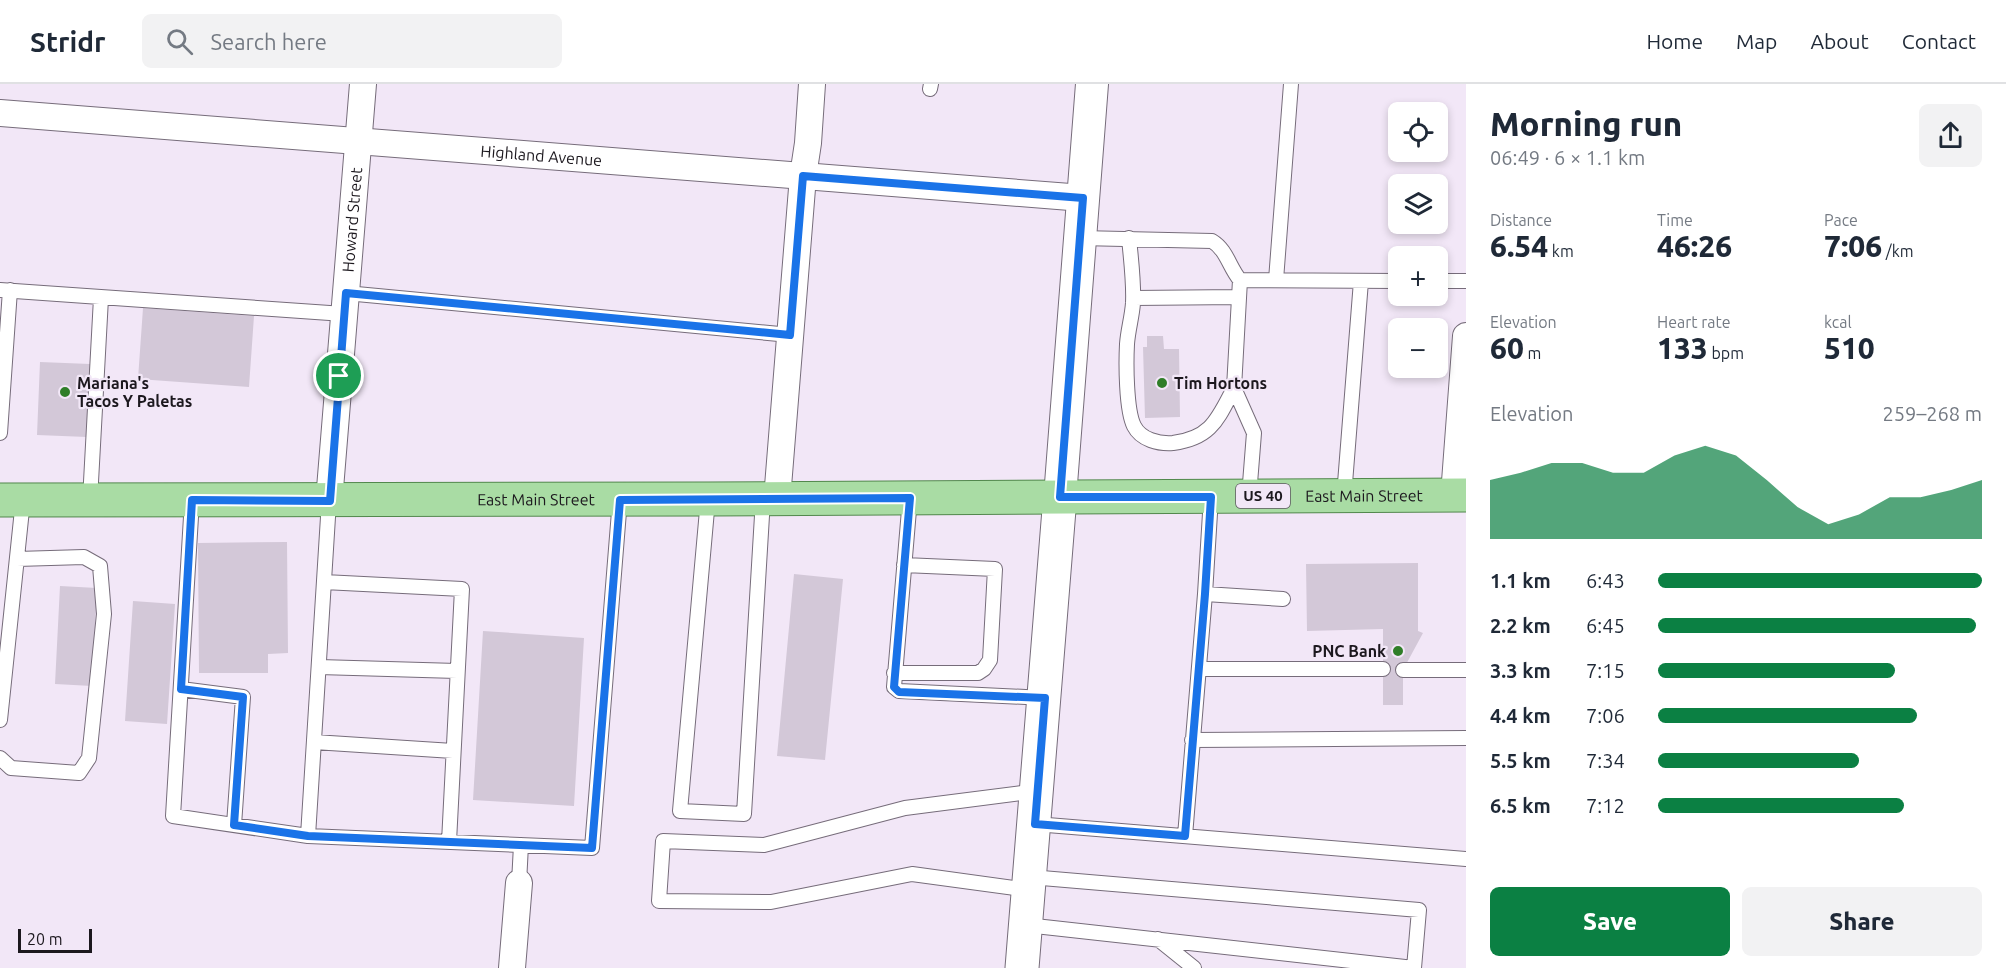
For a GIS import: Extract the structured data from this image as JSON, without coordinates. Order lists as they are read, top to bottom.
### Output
{
  "streets": {
    "main road": ["US 40", "East Main Street"],
    "street": ["Highland Avenue", "Howard Street"]
  },
  "crossings": [
    ["Highland Avenue", "Howard Street"],
    ["Howard Street", "East Main Street"]
  ],
  "places": ["Tim Hortons", "Mariana's Tacos Y Paletas", "PNC Bank"],
  "scale_bar": "20 m",
  "page": {
    "header": "Stridr",
    "search": "Search here",
    "nav": [
      "Home",
      "Map",
      "About",
      "Contact"
    ],
    "heading": ["Morning run", "06:49 · 6 × 1.1 km"],
    "map_buttons": ["+", "−"],
    "stats": [
      ["Distance", "6.54 km"],
      ["Time", "46:26"],
      ["Pace", "7:06 /km"],
      ["Elevation", "60 m"],
      ["Heart rate", "133 bpm"],
      ["kcal", "510"]
    ],
    "chart": ["Elevation", "259–268 m"],
    "list": [
      {
        "name": "1.1 km",
        "note": "6:43"
      },
      {
        "name": "2.2 km",
        "note": "6:45"
      },
      {
        "name": "3.3 km",
        "note": "7:15"
      },
      {
        "name": "4.4 km",
        "note": "7:06"
      },
      {
        "name": "5.5 km",
        "note": "7:34"
      },
      {
        "name": "6.5 km",
        "note": "7:12"
      }
    ],
    "buttons": ["Save", "Share"],
    "scale": "20 m"
  }
}
